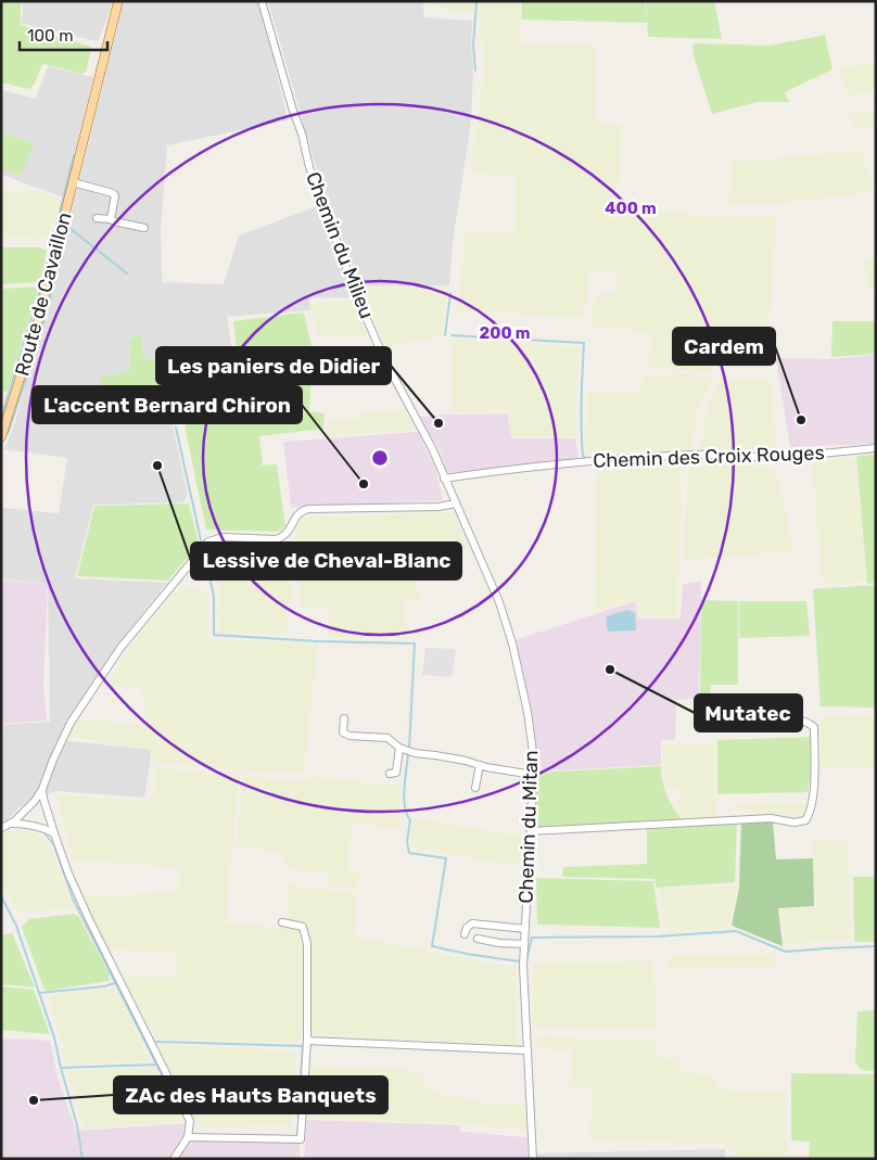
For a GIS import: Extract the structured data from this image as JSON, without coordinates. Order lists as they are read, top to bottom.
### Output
{
  "streets": {
    "main road": ["Route de Cavaillon"],
    "street": ["Chemin du Milieu", "Chemin des Croix Rouges", "Chemin du Mitan"]
  },
  "crossings": [
    ["Chemin du Milieu", "Chemin des Croix Rouges"],
    ["Chemin du Milieu", "Chemin du Mitan"],
    ["Chemin des Croix Rouges", "Chemin du Mitan"]
  ],
  "places": [
    "Cardem",
    "Les paniers de Didier",
    "Lessive de Cheval-Blanc",
    "L'accent Bernard Chiron",
    "Mutatec",
    "ZAc des Hauts Banquets"
  ],
  "scale_bar": "100 m",
  "rings": ["400 m", "200 m"]
}
